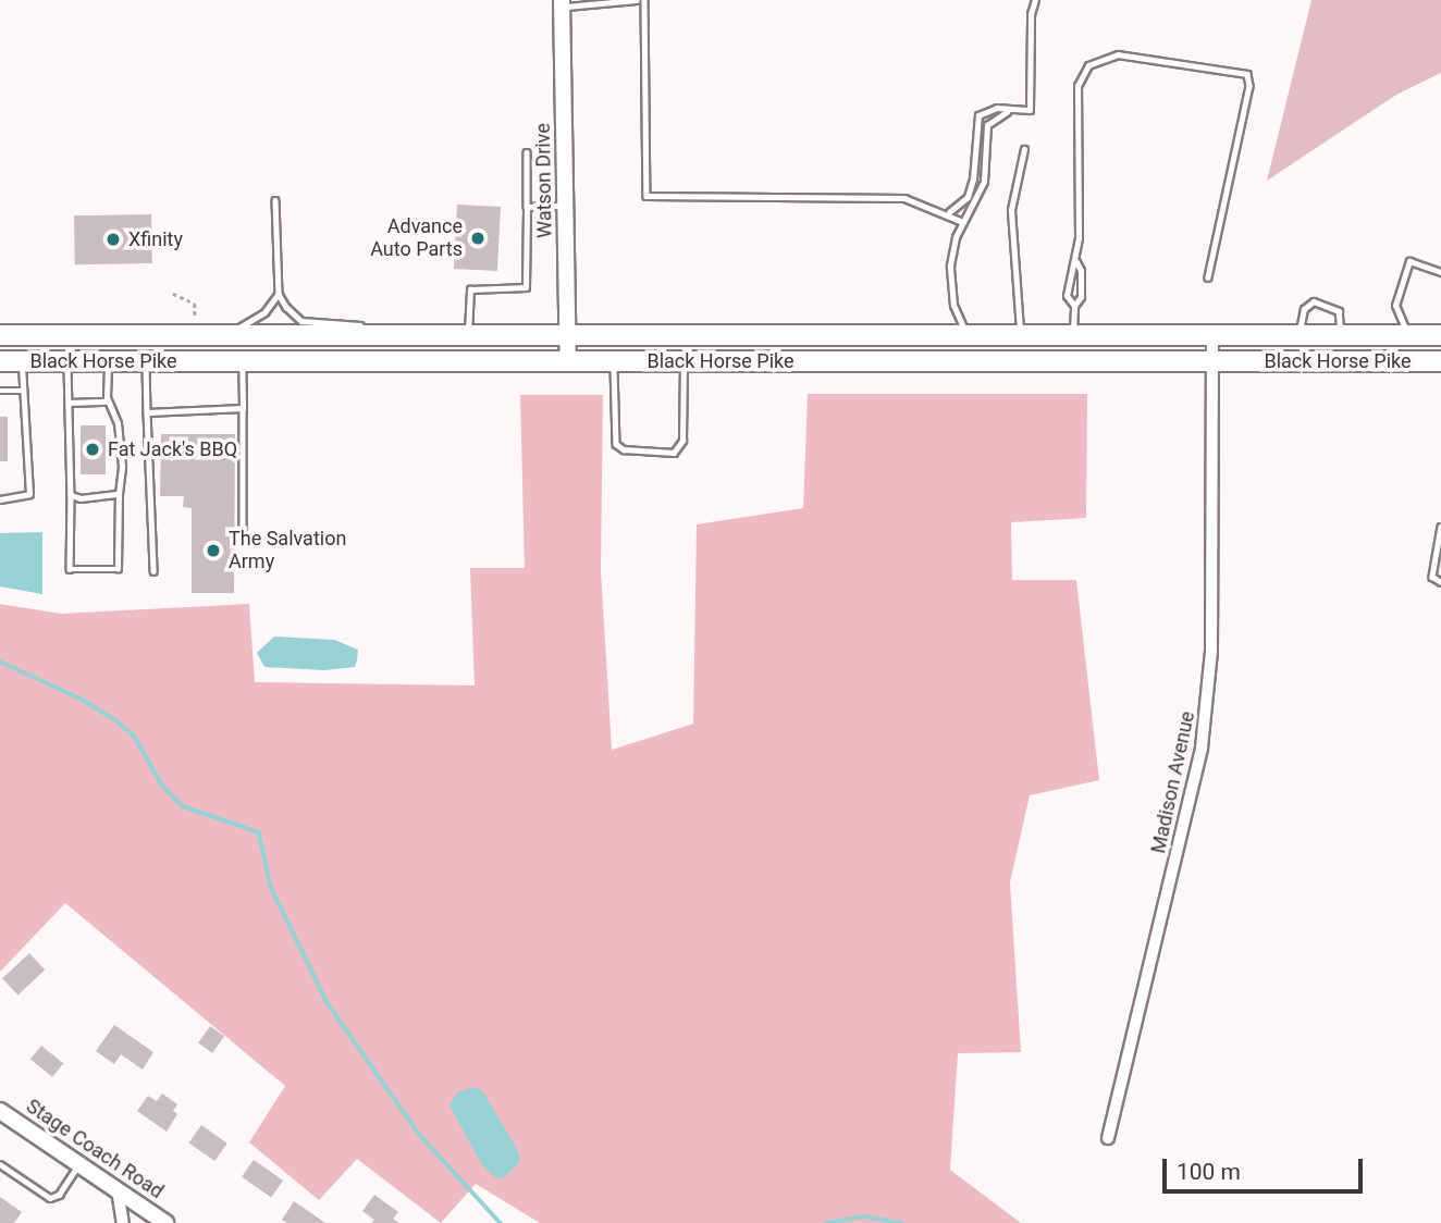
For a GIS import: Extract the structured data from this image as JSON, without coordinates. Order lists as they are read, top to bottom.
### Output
{
  "streets": {
    "highway": ["Black Horse Pike"],
    "street": ["Watson Drive", "Madison Avenue", "Stage Coach Road"]
  },
  "crossings": [
    ["Watson Drive", "Black Horse Pike"],
    ["Black Horse Pike", "Madison Avenue"]
  ],
  "places": [
    "Advance Auto Parts",
    "Xfinity",
    "Fat Jack's BBQ",
    "The Salvation Army"
  ],
  "scale_bar": "100 m"
}
